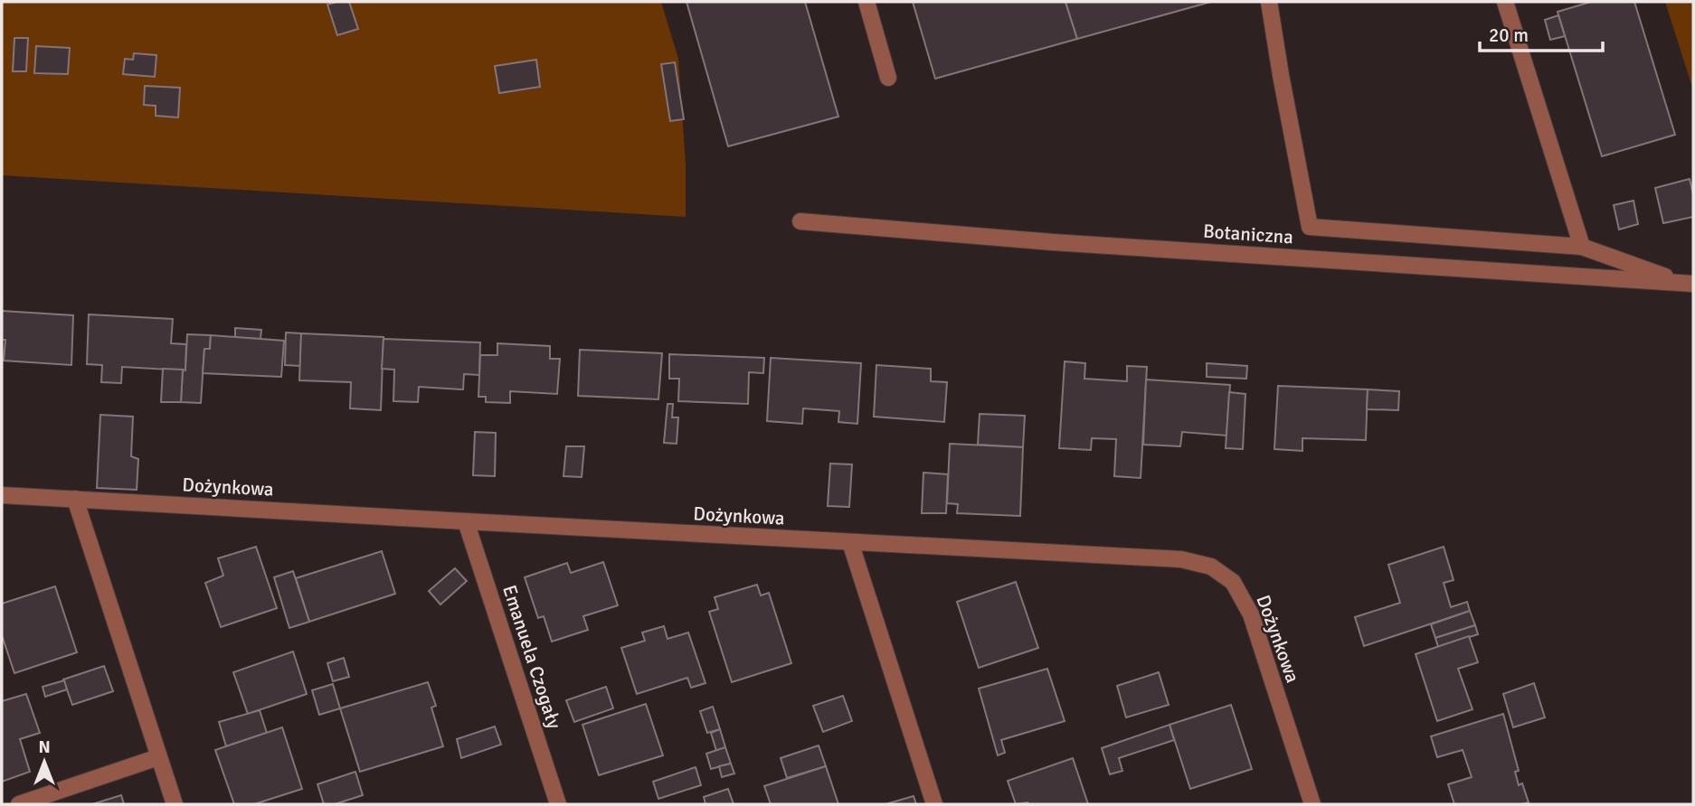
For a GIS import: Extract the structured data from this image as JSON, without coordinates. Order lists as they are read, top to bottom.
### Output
{
  "streets": {
    "street": ["Botaniczna", "Dożynkowa", "Emanuela Czogały"]
  },
  "crossings": [
    ["Dożynkowa", "Emanuela Czogały"]
  ],
  "scale_bar": "20 m",
  "north": "top"
}
